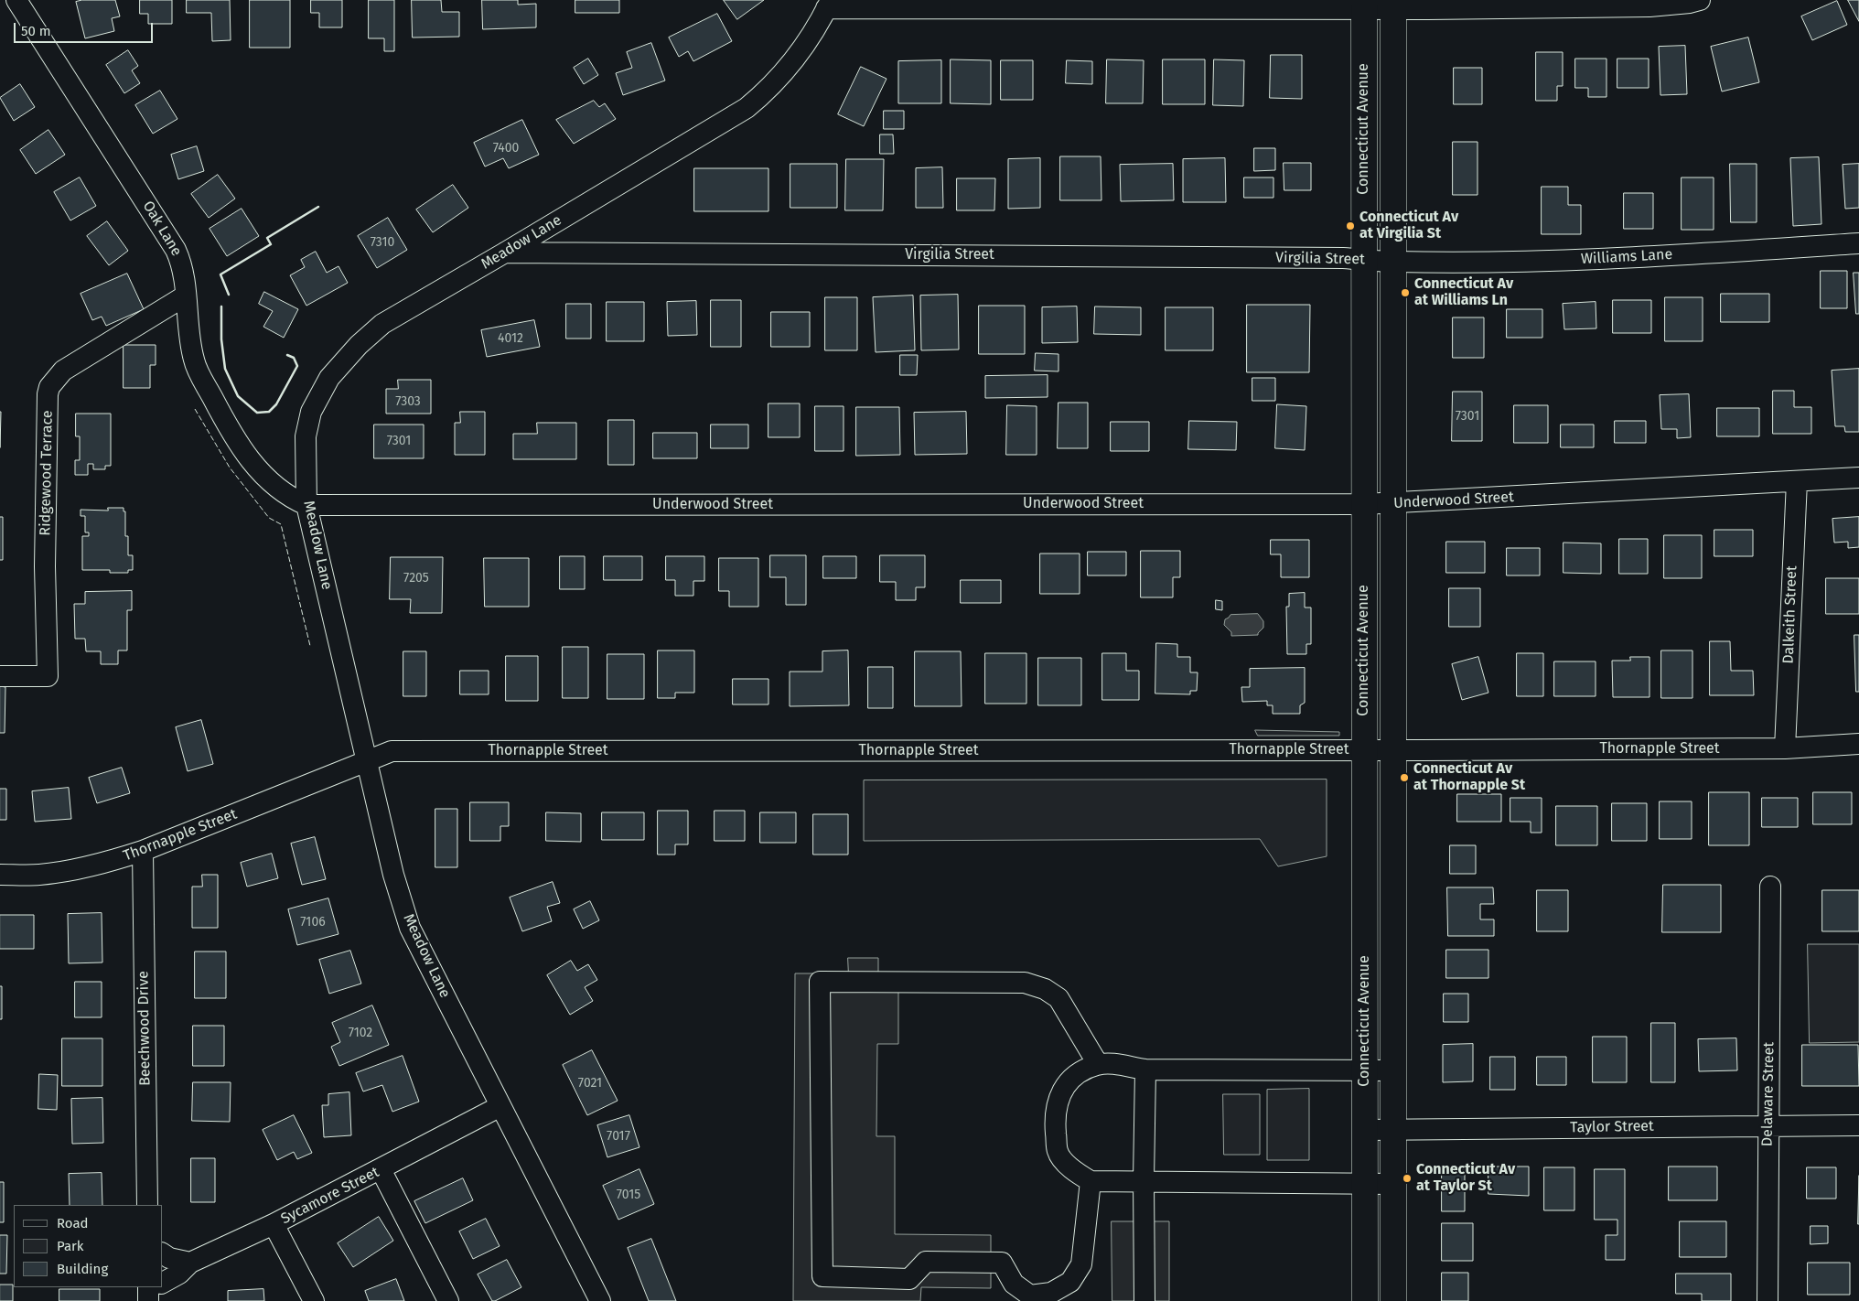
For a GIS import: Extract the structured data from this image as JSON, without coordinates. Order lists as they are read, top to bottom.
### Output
{
  "streets": {
    "main road": ["Connecticut Avenue"],
    "street": [
      "Oak Lane",
      "Meadow Lane",
      "Virgilia Street",
      "Williams Lane",
      "Ridgewood Terrace",
      "Underwood Street",
      "Dalkeith Street",
      "Thornapple Street",
      "Beechwood Drive",
      "Delaware Street",
      "Taylor Street",
      "Sycamore Street"
    ]
  },
  "crossings": [
    ["Connecticut Avenue", "Virgilia Street"],
    ["Connecticut Avenue", "Williams Lane"],
    ["Connecticut Avenue", "Underwood Street"],
    ["Connecticut Avenue", "Thornapple Street"],
    ["Connecticut Avenue", "Taylor Street"],
    ["Oak Lane", "Meadow Lane"],
    ["Oak Lane", "Ridgewood Terrace"],
    ["Oak Lane", "Underwood Street"],
    ["Meadow Lane", "Virgilia Street"],
    ["Meadow Lane", "Underwood Street"],
    ["Meadow Lane", "Thornapple Street"],
    ["Meadow Lane", "Sycamore Street"],
    ["Virgilia Street", "Williams Lane"],
    ["Underwood Street", "Dalkeith Street"],
    ["Dalkeith Street", "Thornapple Street"],
    ["Thornapple Street", "Beechwood Drive"],
    ["Delaware Street", "Taylor Street"]
  ],
  "places": [
    "Connecticut Av at Virgilia St",
    "Connecticut Av at Williams Ln",
    "Connecticut Av at Thornapple St",
    "Connecticut Av at Taylor St"
  ],
  "house_numbers": [
    "7400",
    "7310",
    "4012",
    "7303",
    "7301",
    "7301",
    "7205",
    "7106",
    "7102",
    "7021",
    "7017",
    "7015"
  ],
  "legend": ["Road", "Park", "Building"],
  "scale_bar": "50 m"
}
